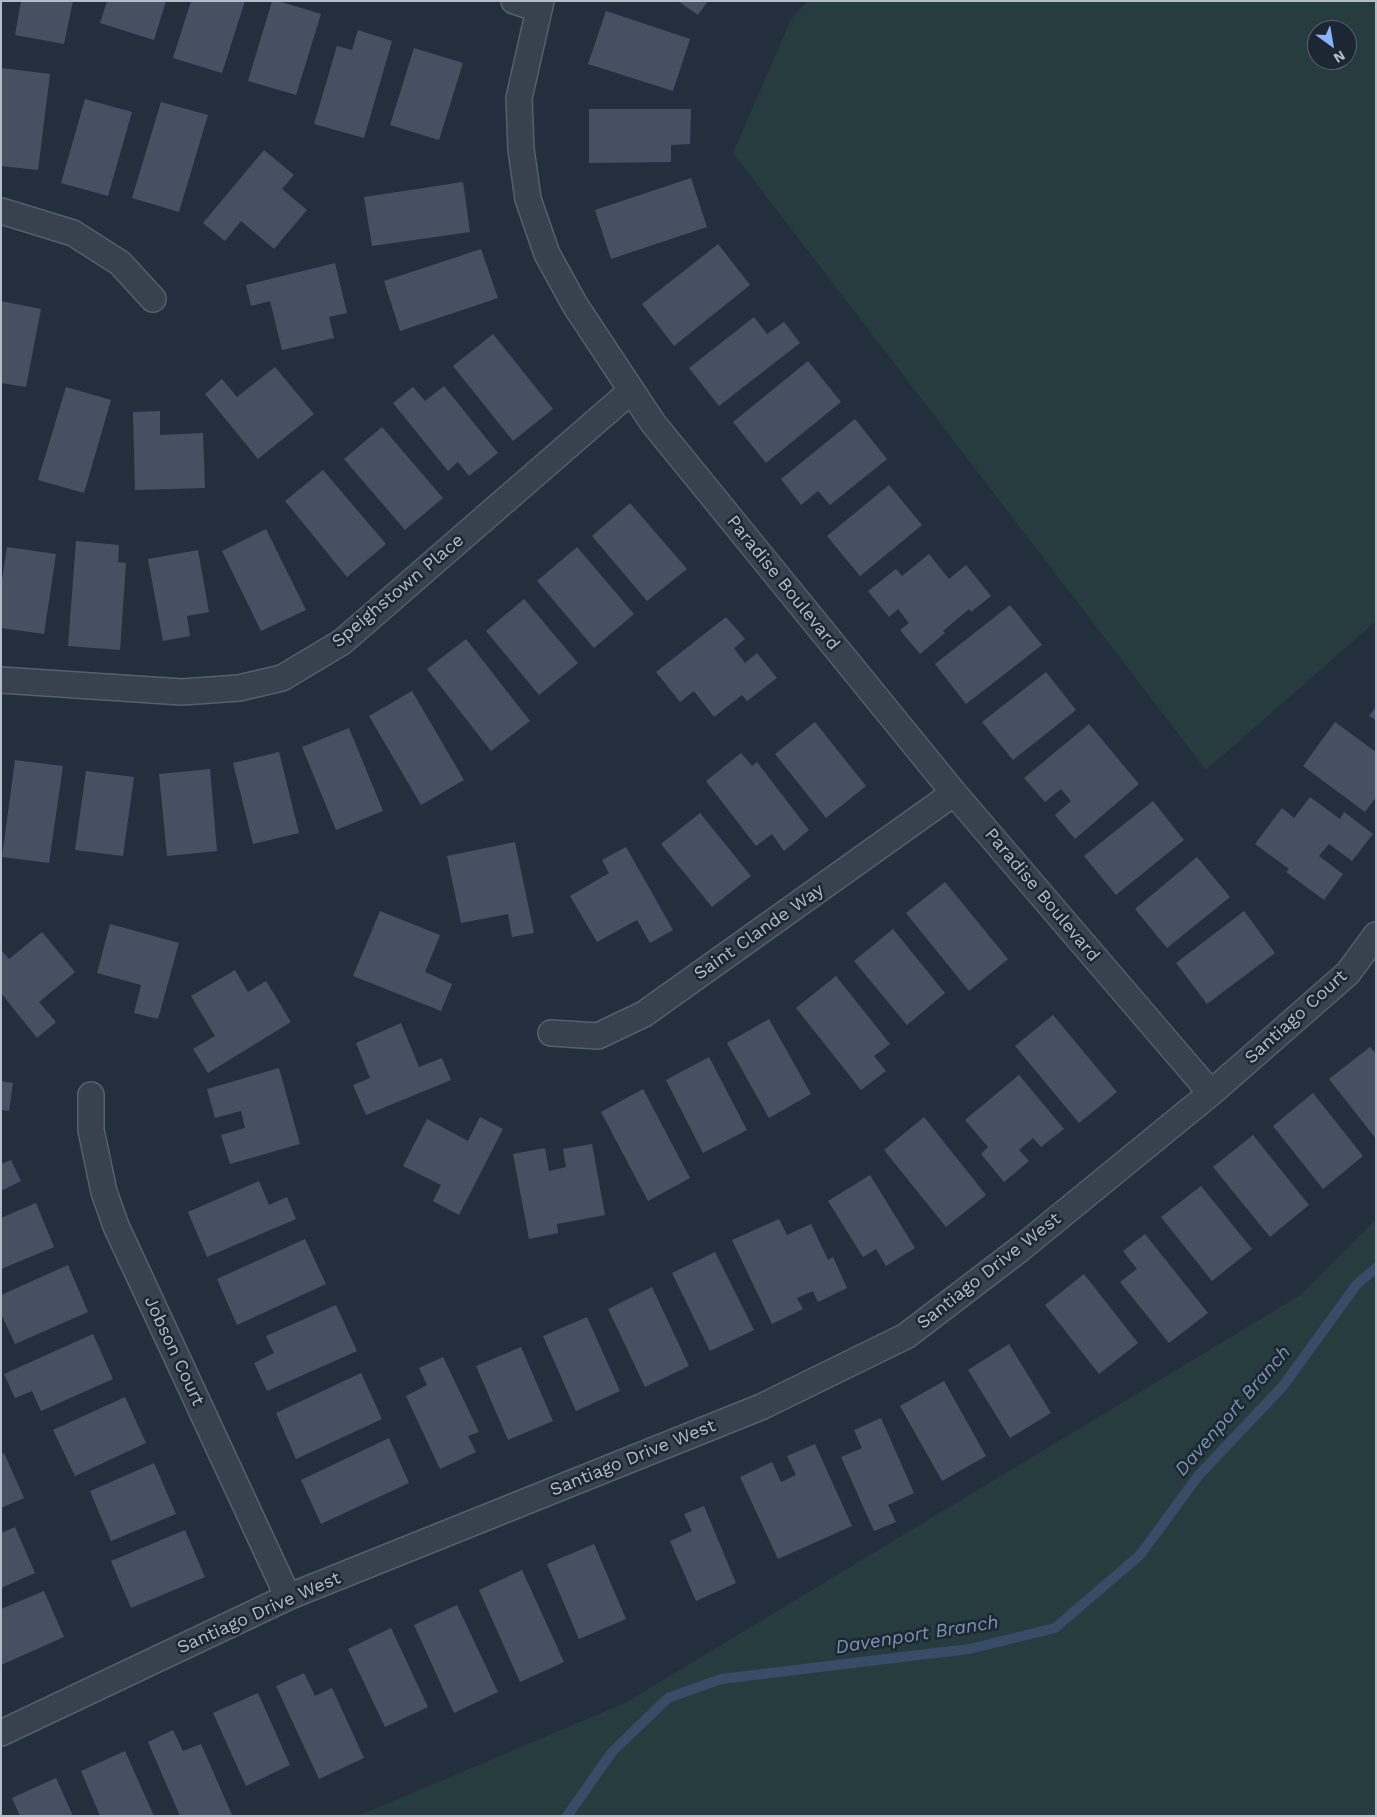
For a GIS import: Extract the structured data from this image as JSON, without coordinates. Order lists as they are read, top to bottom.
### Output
{
  "streets": {
    "street": [
      "Paradise Boulevard",
      "Speighstown Place",
      "Saint Clande Way",
      "Santiago Court",
      "Santiago Drive West",
      "Jobson Court"
    ]
  },
  "crossings": [
    ["Paradise Boulevard", "Speighstown Place"],
    ["Paradise Boulevard", "Saint Clande Way"],
    ["Paradise Boulevard", "Santiago Court"],
    ["Paradise Boulevard", "Santiago Drive West"],
    ["Santiago Court", "Santiago Drive West"],
    ["Santiago Drive West", "Jobson Court"]
  ],
  "water": ["Davenport Branch"],
  "north": "bottom right"
}
